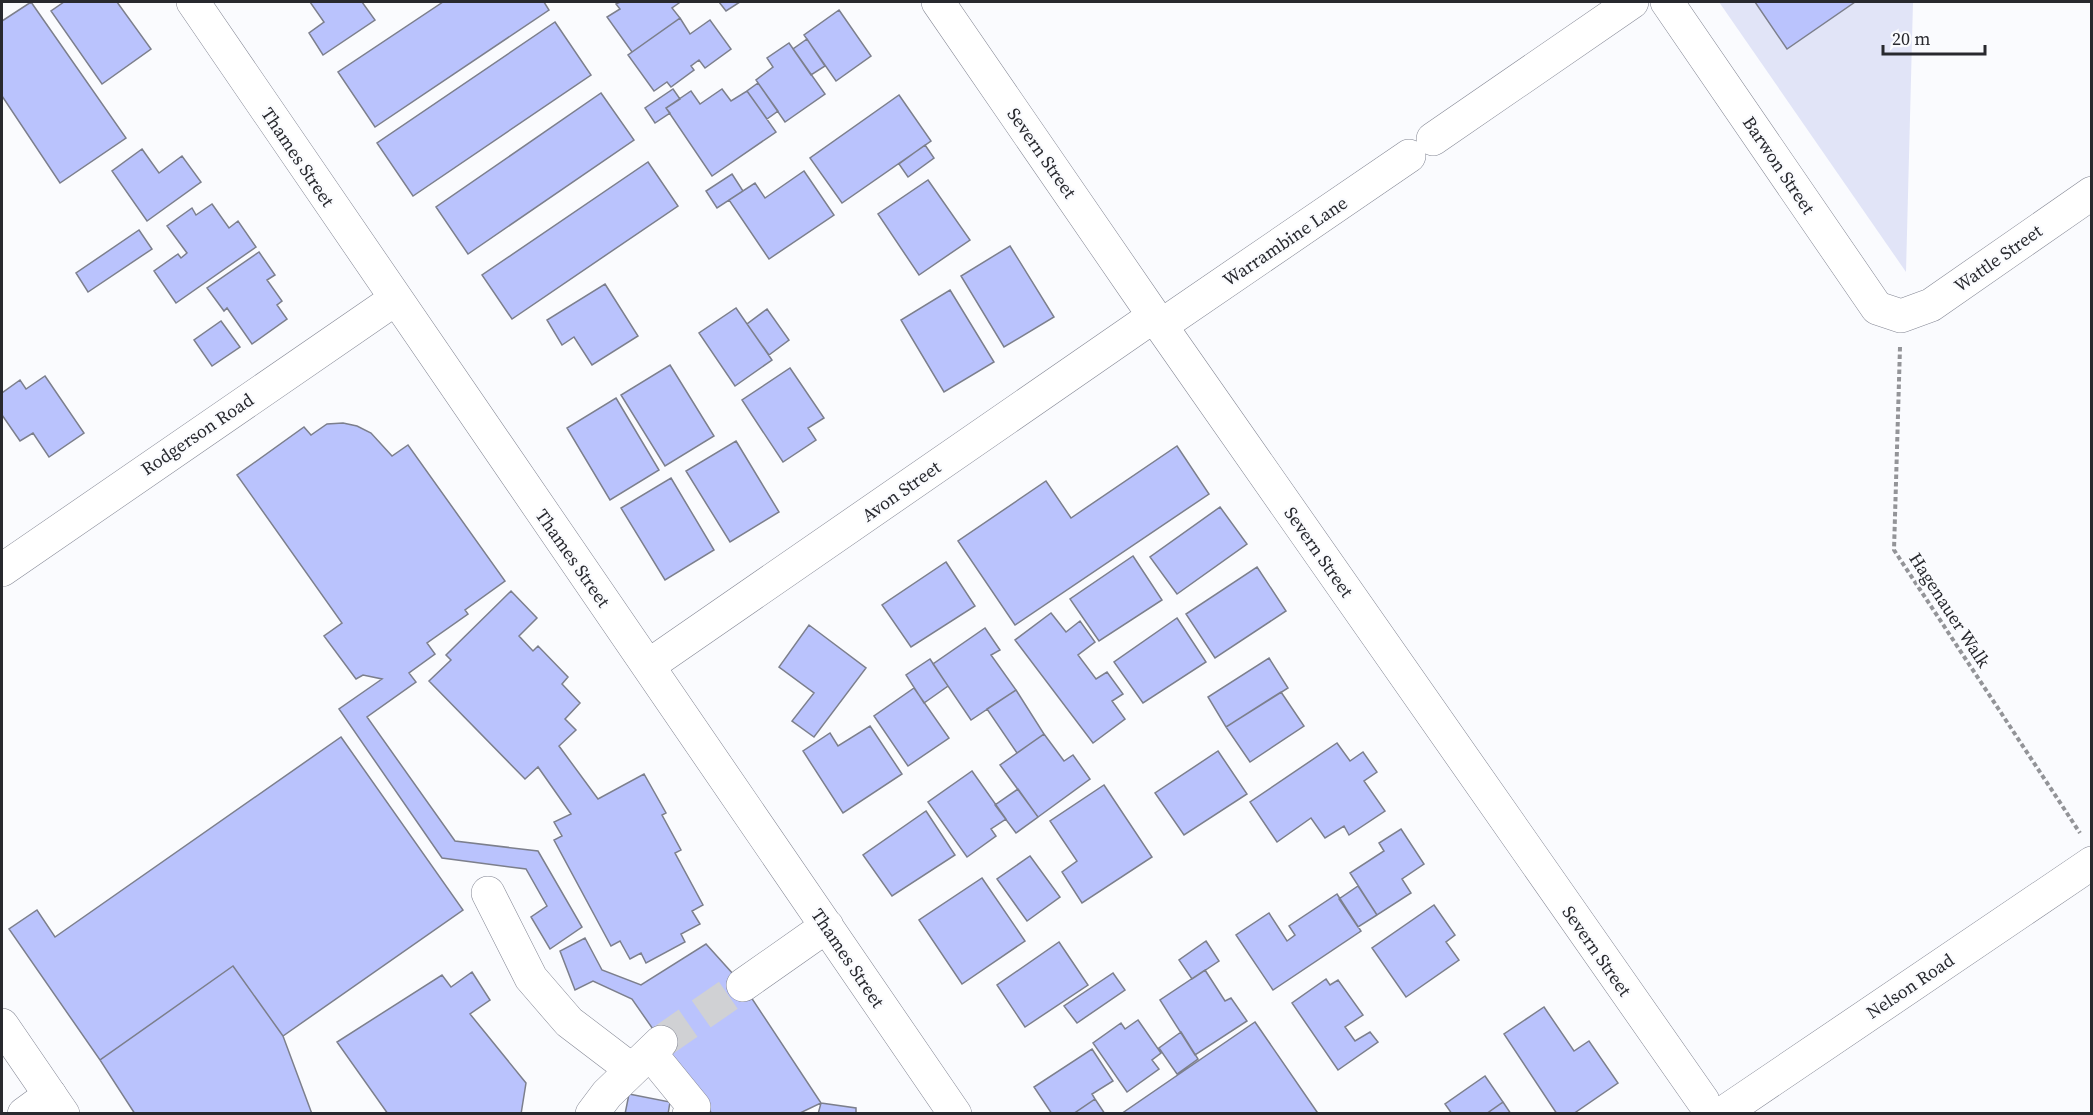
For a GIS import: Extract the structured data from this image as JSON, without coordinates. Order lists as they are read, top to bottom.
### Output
{
  "streets": {
    "street": [
      "Severn Street",
      "Thames Street",
      "Barwon Street",
      "Warrambine Lane",
      "Wattle Street",
      "Rodgerson Road",
      "Avon Street",
      "Nelson Road"
    ],
    "path": ["Hagenauer Walk"]
  },
  "crossings": [
    ["Severn Street", "Warrambine Lane"],
    ["Severn Street", "Avon Street"],
    ["Severn Street", "Nelson Road"],
    ["Thames Street", "Rodgerson Road"],
    ["Thames Street", "Avon Street"],
    ["Barwon Street", "Wattle Street"],
    ["Barwon Street", "Hagenauer Walk"],
    ["Warrambine Lane", "Avon Street"],
    ["Wattle Street", "Hagenauer Walk"],
    ["Hagenauer Walk", "Nelson Road"]
  ],
  "scale_bar": "20 m"
}
